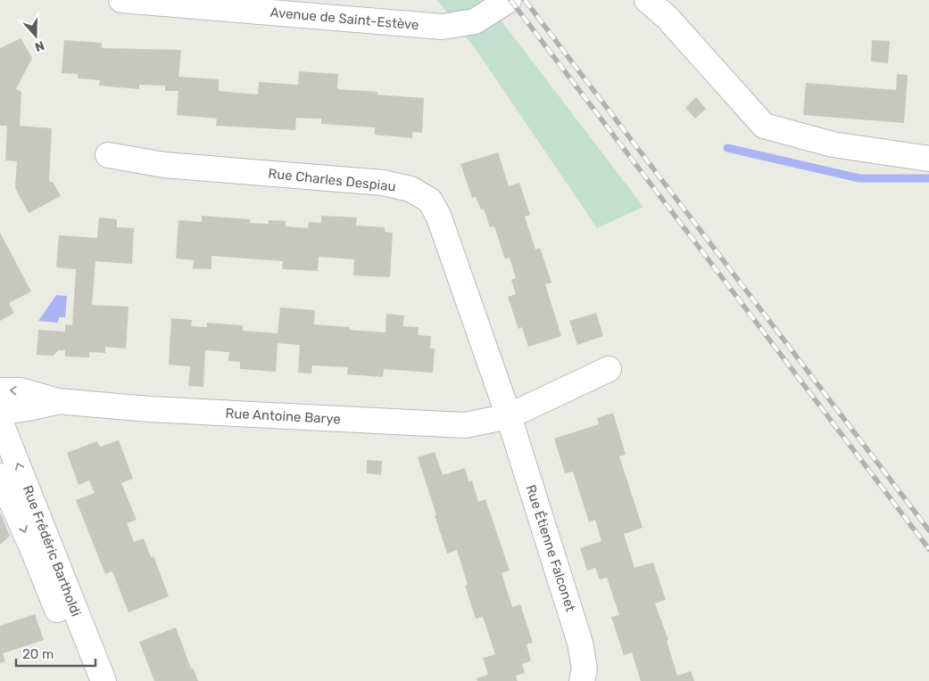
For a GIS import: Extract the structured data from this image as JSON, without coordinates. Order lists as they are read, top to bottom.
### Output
{
  "streets": {
    "street": [
      "Avenue de Saint-Estève",
      "Rue Charles Despiau",
      "Rue Antoine Barye",
      "Rue Étienne Falconet",
      "Rue Frédéric Bartholdi"
    ]
  },
  "crossings": [
    ["Rue Charles Despiau", "Rue Antoine Barye"],
    ["Rue Charles Despiau", "Rue Étienne Falconet"],
    ["Rue Antoine Barye", "Rue Étienne Falconet"]
  ],
  "scale_bar": "20 m",
  "north": "bottom"
}
